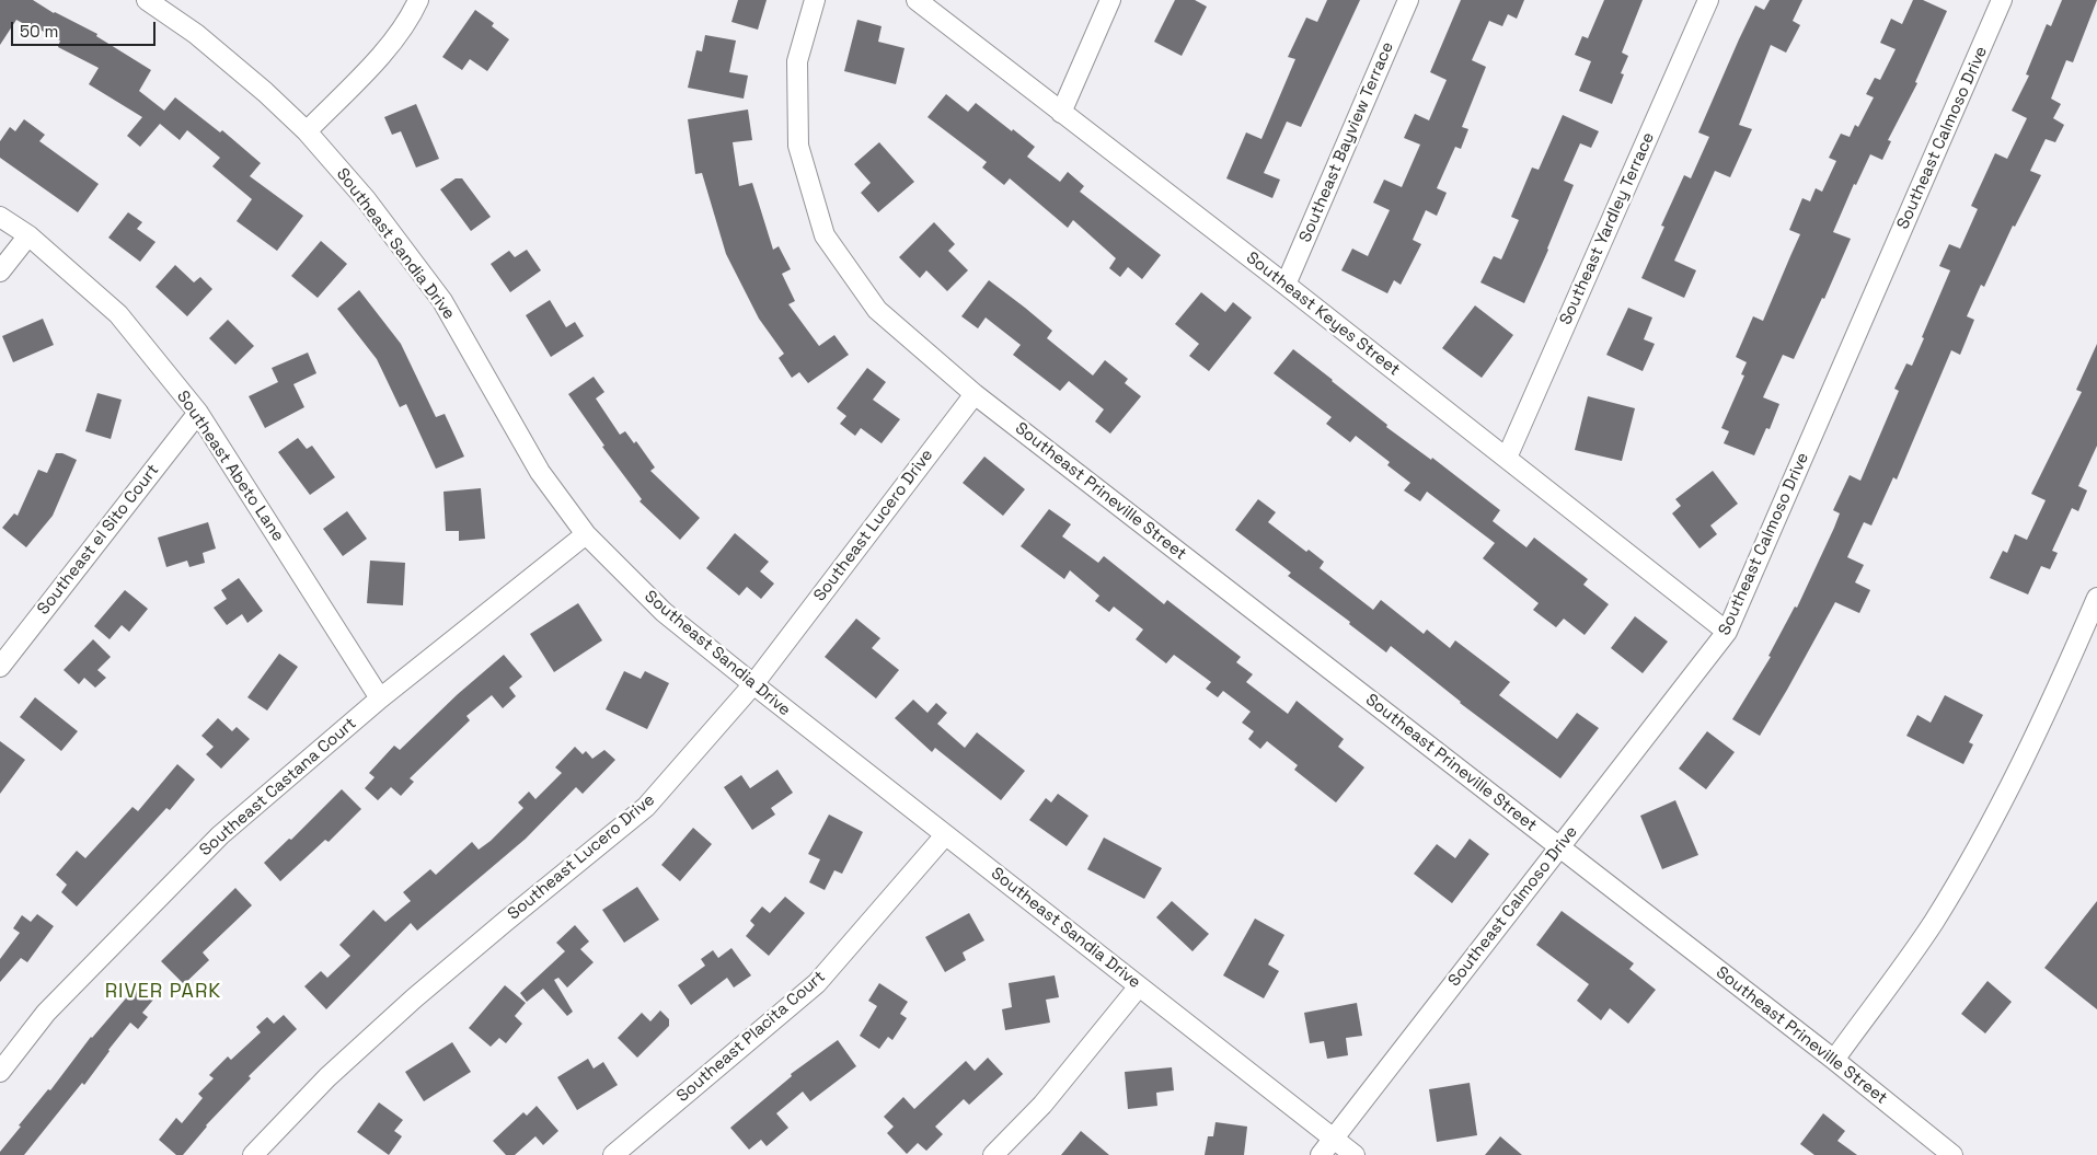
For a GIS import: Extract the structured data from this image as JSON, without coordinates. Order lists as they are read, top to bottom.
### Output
{
  "streets": {
    "street": [
      "Southeast Calmoso Drive",
      "Southeast Bayview Terrace",
      "Southeast Yardley Terrace",
      "Southeast Sandia Drive",
      "Southeast Keyes Street",
      "Southeast Abeto Lane",
      "Southeast Prineville Street",
      "Southeast Lucero Drive",
      "Southeast el Sito Court",
      "Southeast Castana Court",
      "Southeast Placita Court"
    ]
  },
  "crossings": [
    ["Southeast Calmoso Drive", "Southeast Sandia Drive"],
    ["Southeast Calmoso Drive", "Southeast Keyes Street"],
    ["Southeast Calmoso Drive", "Southeast Prineville Street"],
    ["Southeast Bayview Terrace", "Southeast Keyes Street"],
    ["Southeast Yardley Terrace", "Southeast Keyes Street"],
    ["Southeast Sandia Drive", "Southeast Lucero Drive"],
    ["Southeast Sandia Drive", "Southeast Castana Court"],
    ["Southeast Sandia Drive", "Southeast Placita Court"],
    ["Southeast Abeto Lane", "Southeast el Sito Court"],
    ["Southeast Abeto Lane", "Southeast Castana Court"],
    ["Southeast Prineville Street", "Southeast Lucero Drive"]
  ],
  "districts": ["RIVER PARK"],
  "scale_bar": "50 m"
}
